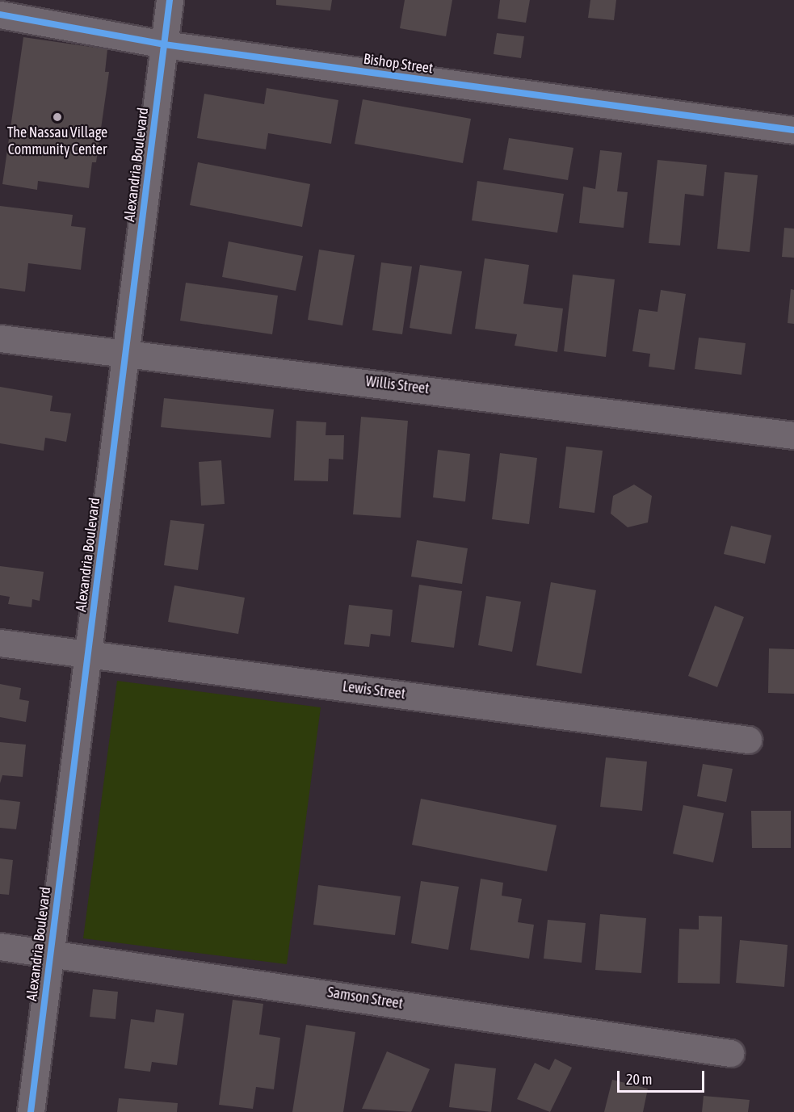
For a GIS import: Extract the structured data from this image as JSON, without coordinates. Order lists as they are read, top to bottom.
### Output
{
  "streets": {
    "street": [
      "Bishop Street",
      "Alexandria Boulevard",
      "Willis Street",
      "Lewis Street",
      "Samson Street"
    ]
  },
  "crossings": [
    ["Bishop Street", "Alexandria Boulevard"],
    ["Alexandria Boulevard", "Willis Street"],
    ["Alexandria Boulevard", "Lewis Street"],
    ["Alexandria Boulevard", "Samson Street"]
  ],
  "places": ["The Nassau Village Community Center"],
  "scale_bar": "20 m"
}
